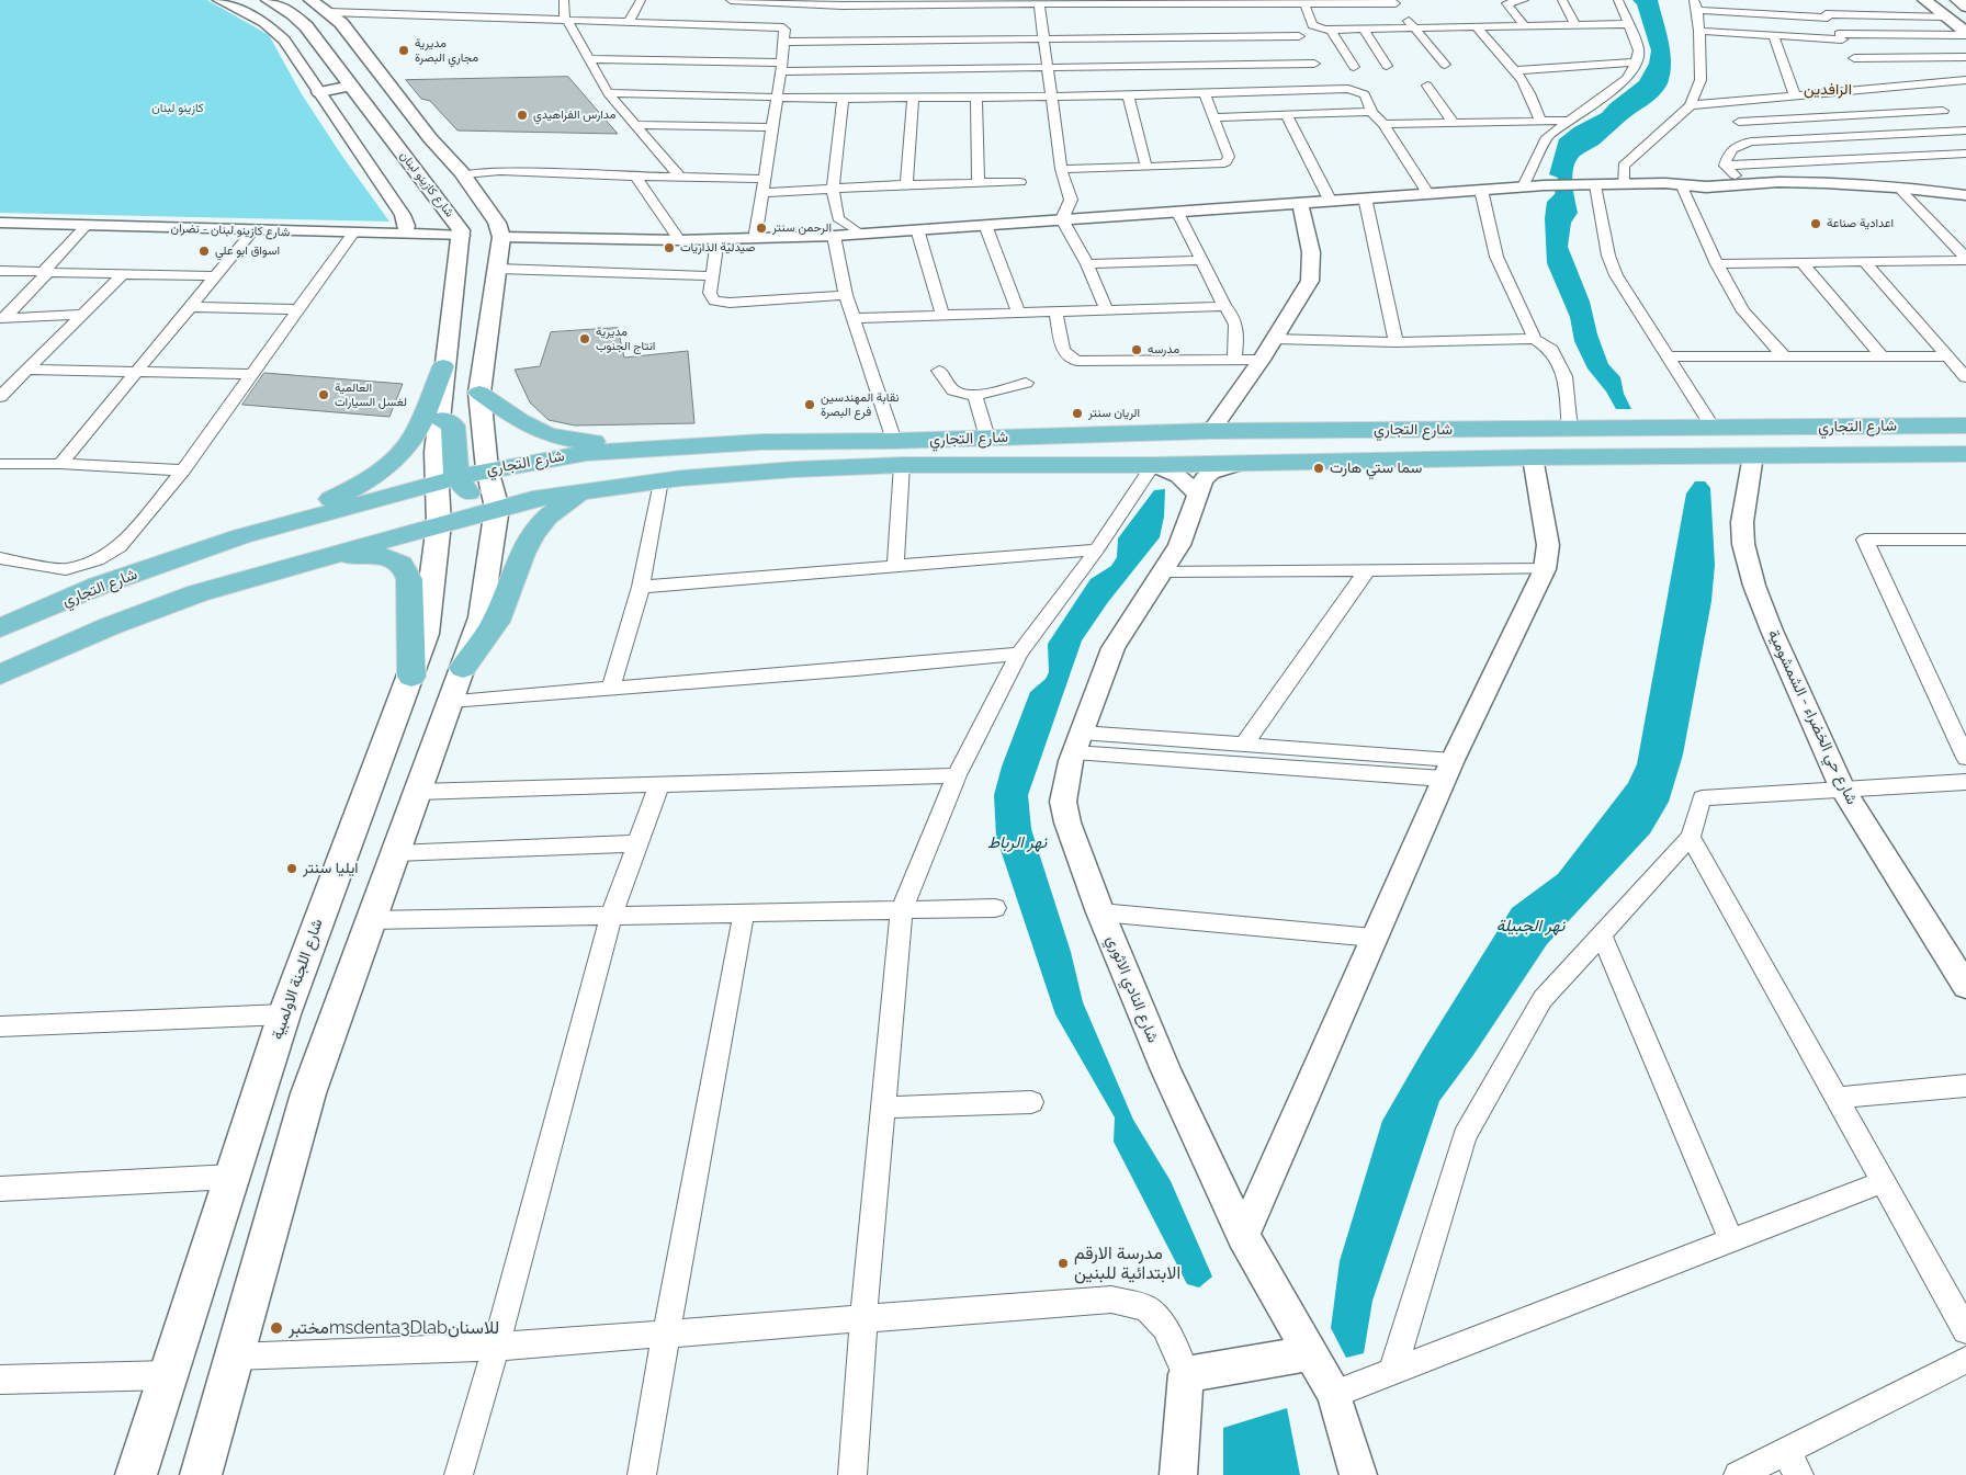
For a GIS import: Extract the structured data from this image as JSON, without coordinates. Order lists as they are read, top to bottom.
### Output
{
  "streets": {
    "main road": ["شارع كازينو لبنان", "شارع التجاري", "شارع اللجنة الاولمبية"],
    "street": ["شارع كازينو لبنان - نضران", "شارع حي الخضراء - الشمشومية", "شارع النادي الاثوري"]
  },
  "crossings": [
    ["شارع كازينو لبنان", "شارع كازينو لبنان - نضران"],
    ["شارع التجاري", "شارع حي الخضراء - الشمشومية"],
    ["شارع التجاري", "شارع اللجنة الاولمبية"],
    ["شارع التجاري", "شارع النادي الاثوري"]
  ],
  "districts": ["الرافدين"],
  "water": ["نهر الرباط", "نهر الجبيلة"],
  "parks": ["كازينو لبنان"],
  "places": [
    "مديرية مجاري البصرة",
    "مدارس الفراهيدي",
    "اعدادية صناعة",
    "الرحمن سنتر",
    "صيدلية الذاريات",
    "اسواق ابو علي",
    "مديرية انتاج الجنوب",
    "مدرسه",
    "العالمية لغسل السيارات",
    "نقابة المهندسين فرع البصرة",
    "الريان سنتر",
    "سما ستي هارت",
    "ايليا سنتر",
    "مدرسة الارقم الابتدائية للبنين",
    "مختبرmsdenta3Dlabللاسنان"
  ]
}
